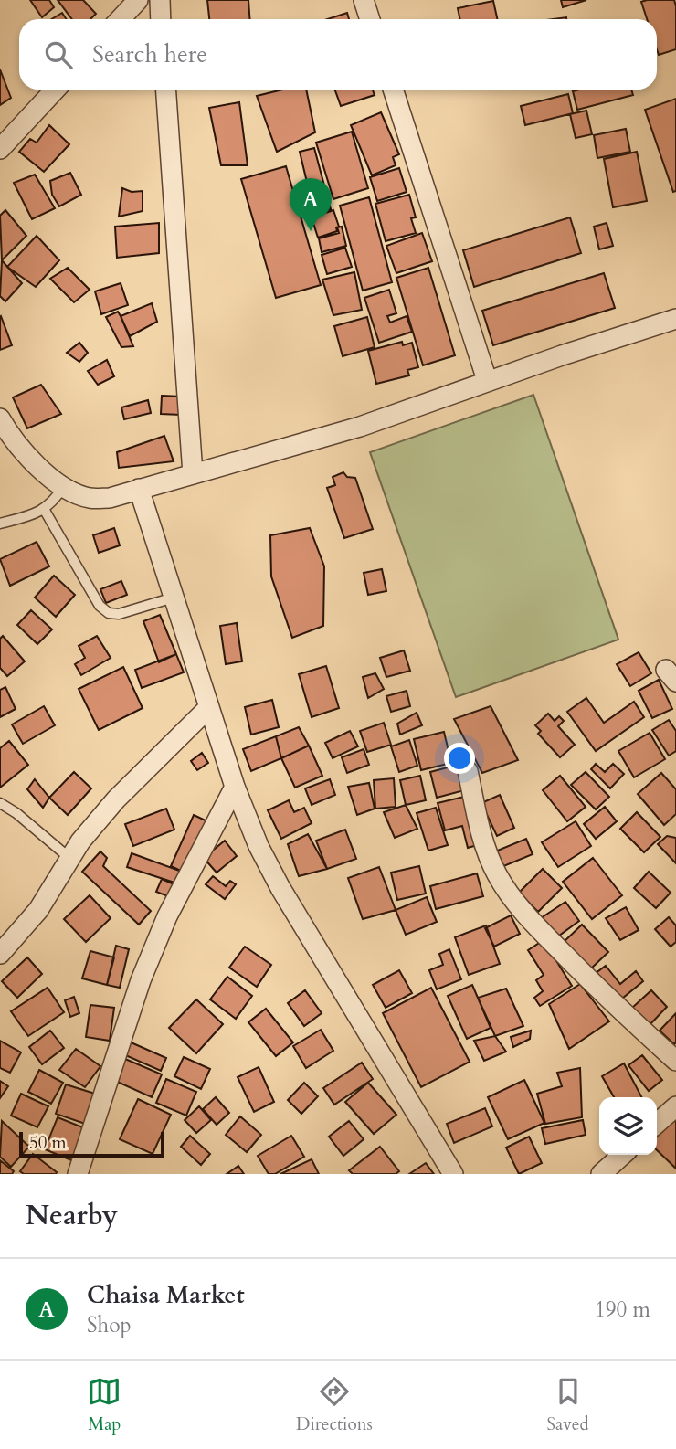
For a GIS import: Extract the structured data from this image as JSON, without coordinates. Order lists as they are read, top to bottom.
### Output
{
  "scale_bar": "50 m",
  "page": {
    "search": "Search here",
    "pins": "A",
    "scale": "50 m",
    "heading": "Nearby",
    "list": [
      {
        "mark": "A",
        "name": "Chaisa Market",
        "note": "Shop",
        "value": "190 m"
      }
    ],
    "nav": ["Map", "Directions", "Saved"]
  }
}
